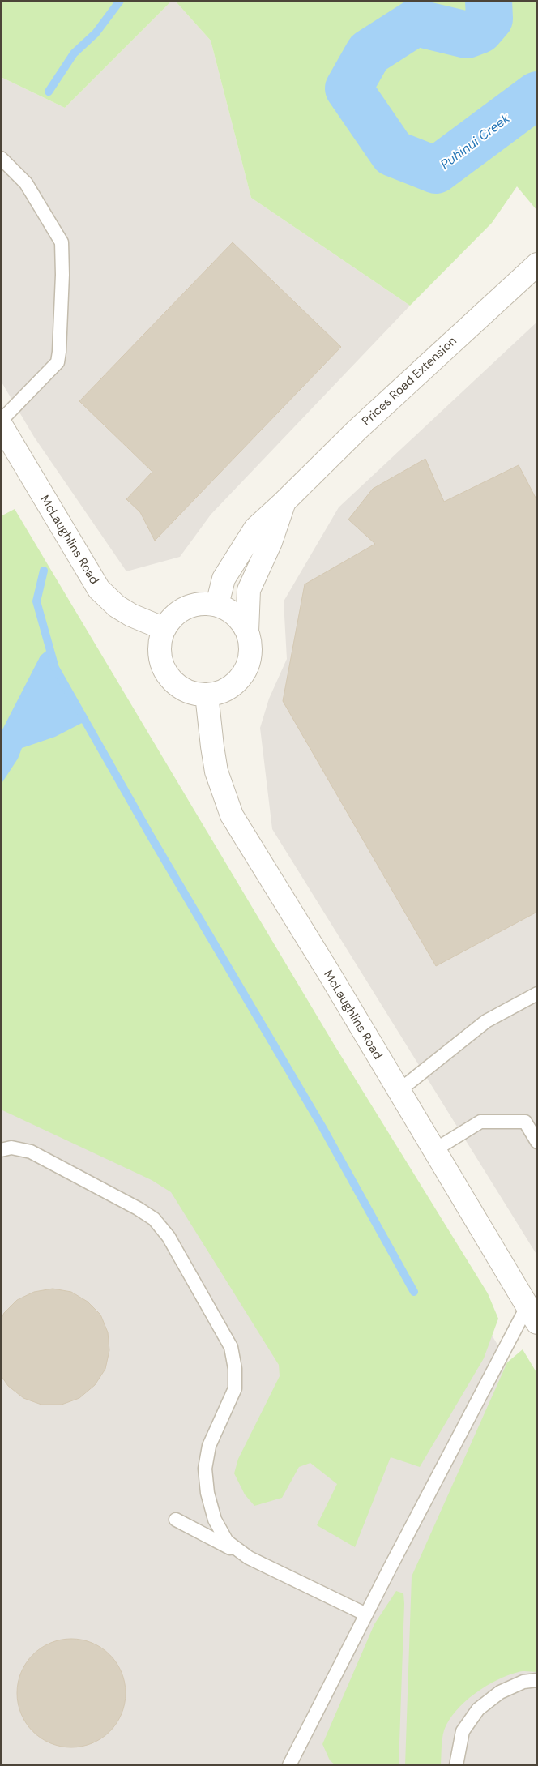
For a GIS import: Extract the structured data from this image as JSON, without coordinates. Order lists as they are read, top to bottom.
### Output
{
  "streets": {
    "street": ["Prices Road Extension", "McLaughlins Road"]
  },
  "crossings": [
    ["Prices Road Extension", "McLaughlins Road"]
  ],
  "water": ["Puhinui Creek"]
}
